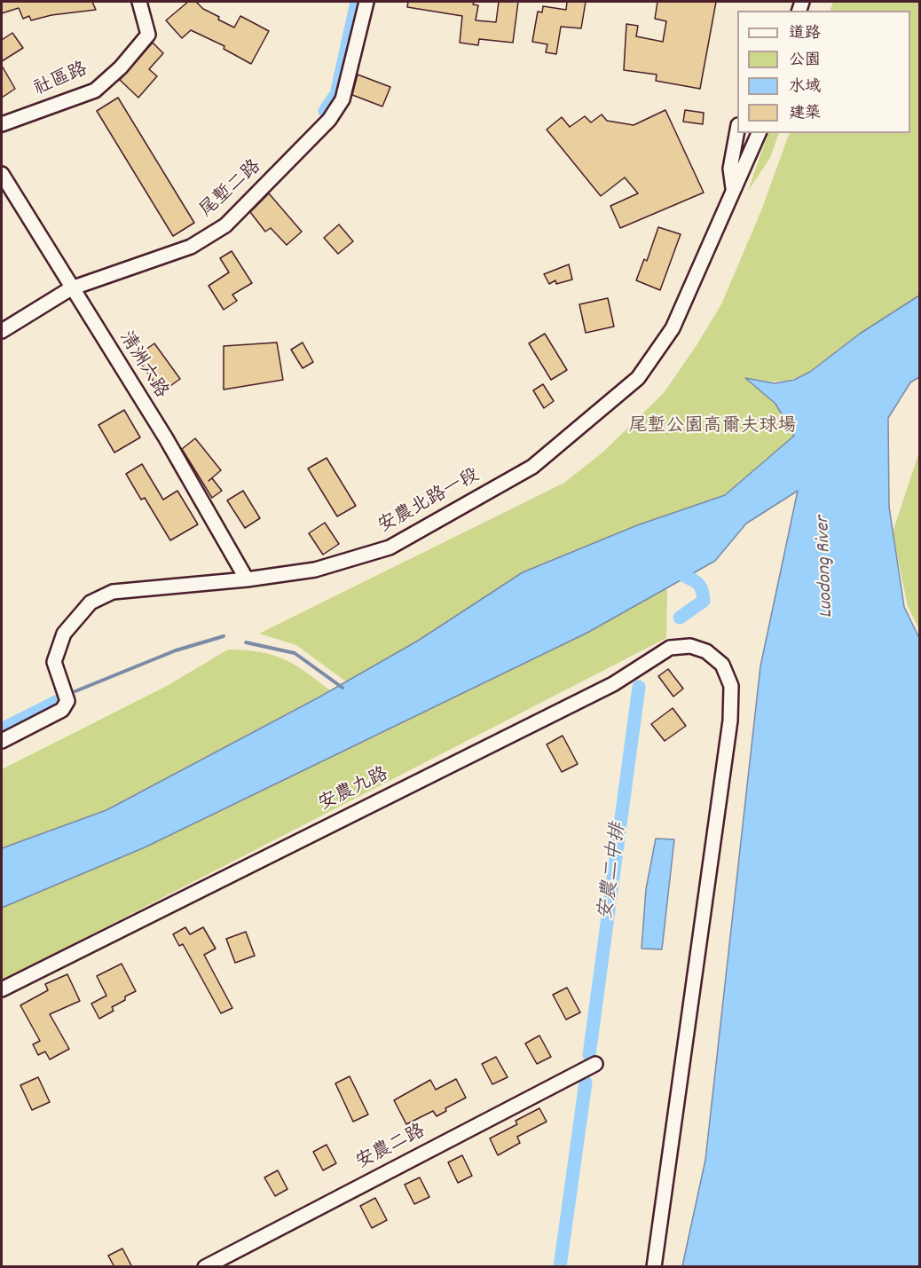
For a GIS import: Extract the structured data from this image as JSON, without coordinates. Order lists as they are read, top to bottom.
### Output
{
  "streets": {
    "street": [
      "社區路",
      "尾塹二路",
      "清洲六路",
      "安農北路一段",
      "安農九路",
      "安農二路"
    ]
  },
  "crossings": [
    ["尾塹二路", "清洲六路"],
    ["清洲六路", "安農北路一段"]
  ],
  "water": ["Luodong River", "安農二中排"],
  "parks": ["尾塹公園高爾夫球場"],
  "legend": [
    "道路",
    "公園",
    "水域",
    "建築"
  ]
}
